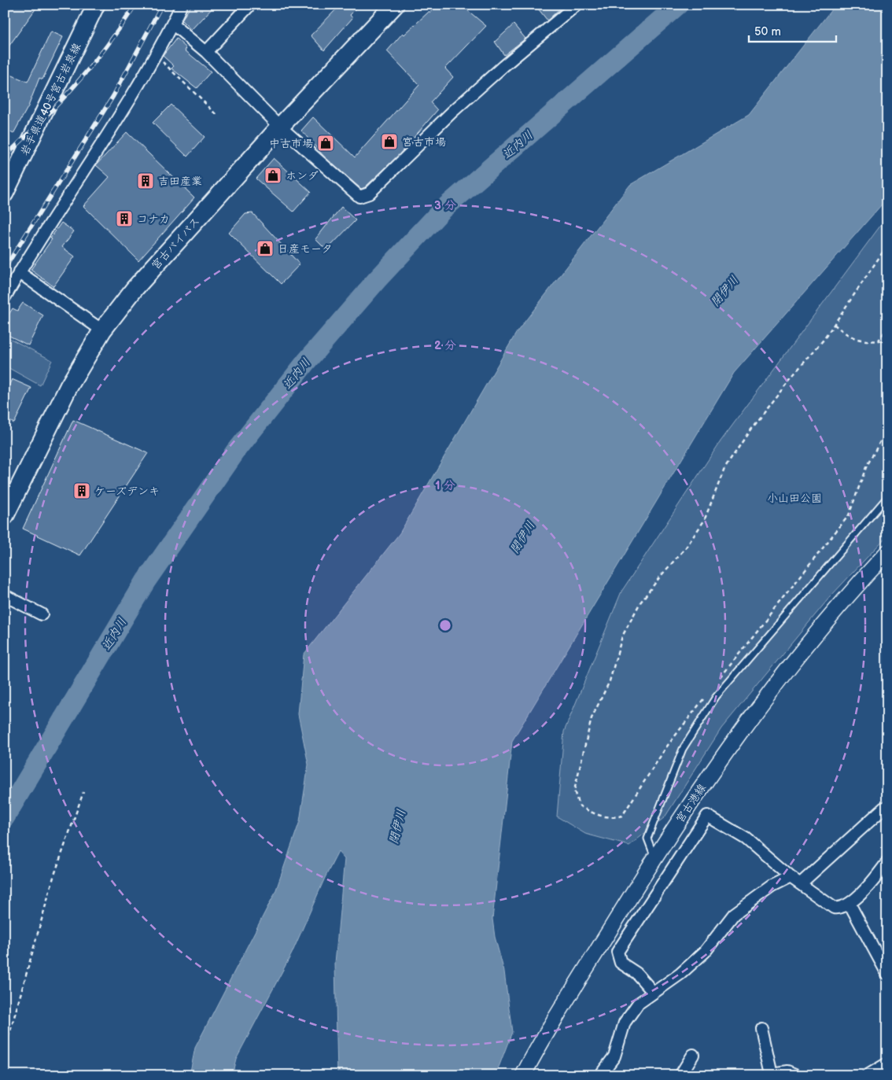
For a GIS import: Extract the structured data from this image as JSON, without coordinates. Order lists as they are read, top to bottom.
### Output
{
  "streets": {
    "highway": ["宮古バイパス"],
    "main road": ["岩手県道40号宮古岩泉線", "宮古港線"]
  },
  "water": ["近内川", "閉伊川"],
  "parks": ["小山田公園"],
  "places": {
    "shop": [
      "宮古市場",
      "中古市場",
      "ホンダ",
      "日産モータ"
    ],
    "building": ["吉田産業", "コナカ", "ケーズデンキ"]
  },
  "scale_bar": "50 m",
  "rings": ["3 分", "2 分", "1 分"]
}
